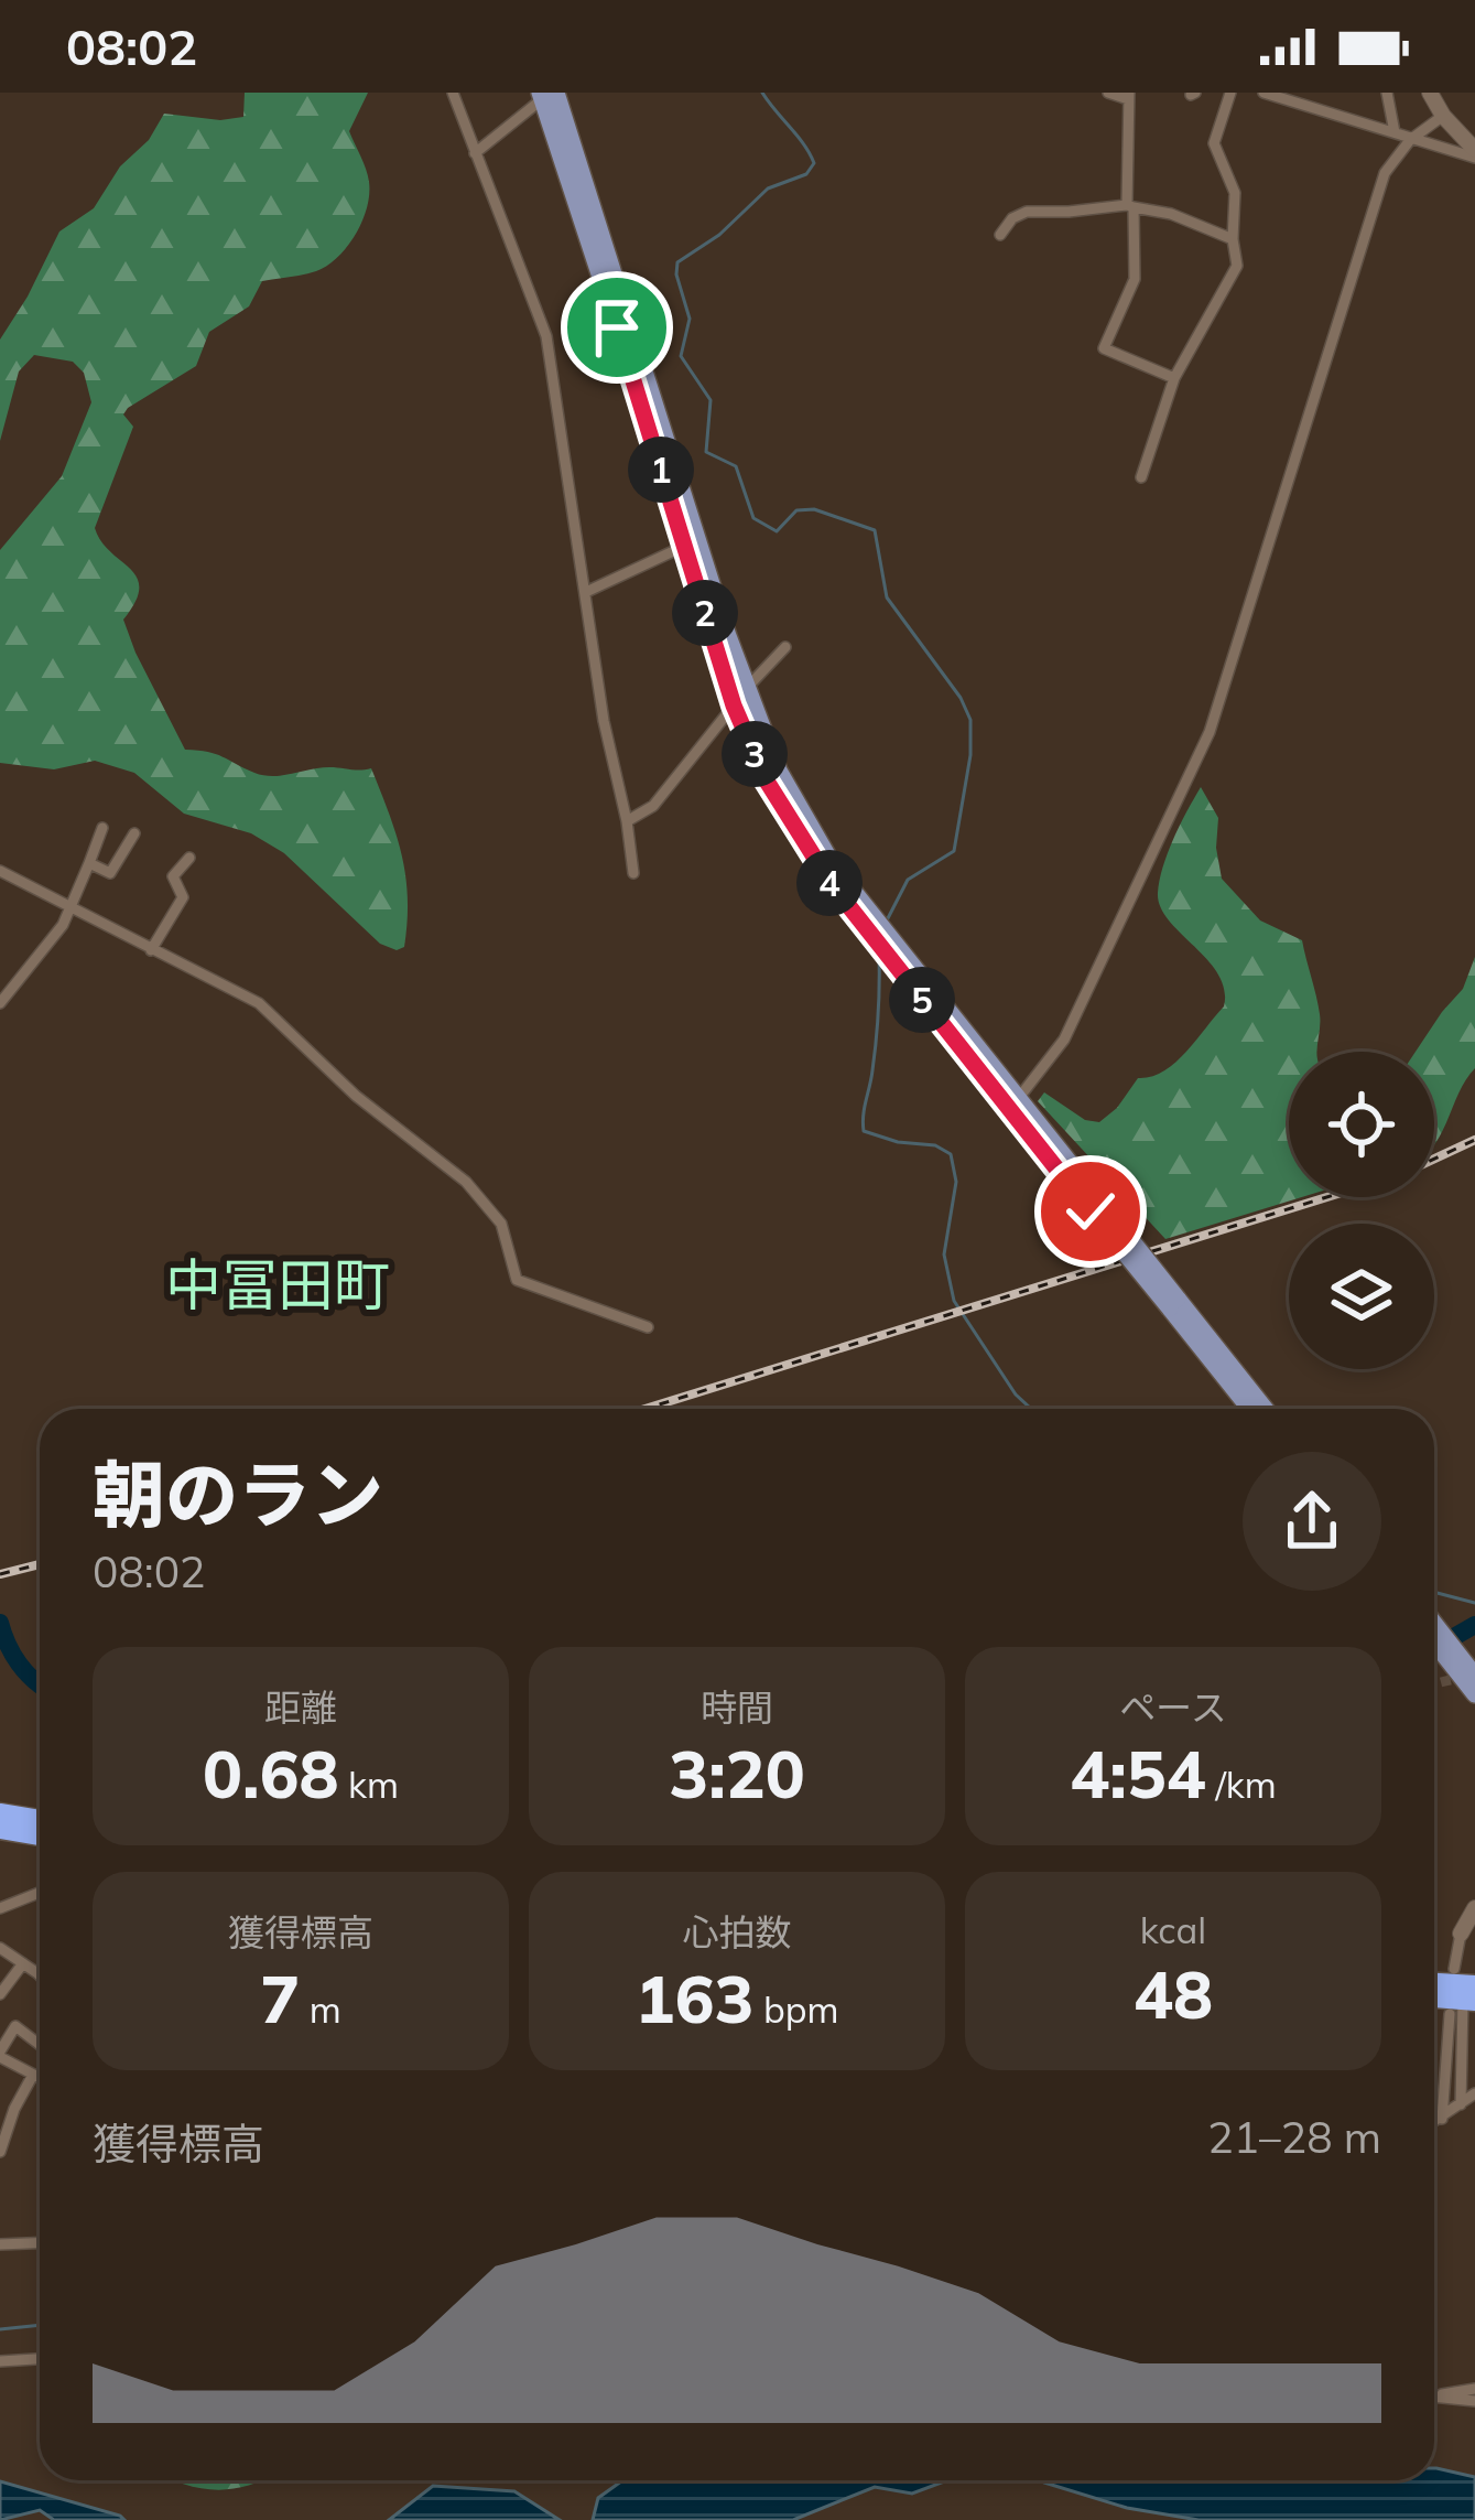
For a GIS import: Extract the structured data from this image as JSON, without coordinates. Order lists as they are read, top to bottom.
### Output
{
  "districts": ["中冨田町"],
  "page": {
    "status": "08:02",
    "pins": [
      "1",
      "2",
      "3",
      "4",
      "5"
    ],
    "heading": ["朝のラン", "08:02"],
    "stats": [
      ["距離", "0.68 km"],
      ["時間", "3:20"],
      ["ペース", "4:54 /km"],
      ["獲得標高", "7 m"],
      ["心拍数", "163 bpm"],
      ["kcal", "48"]
    ],
    "chart": ["獲得標高", "21–28 m"]
  }
}
